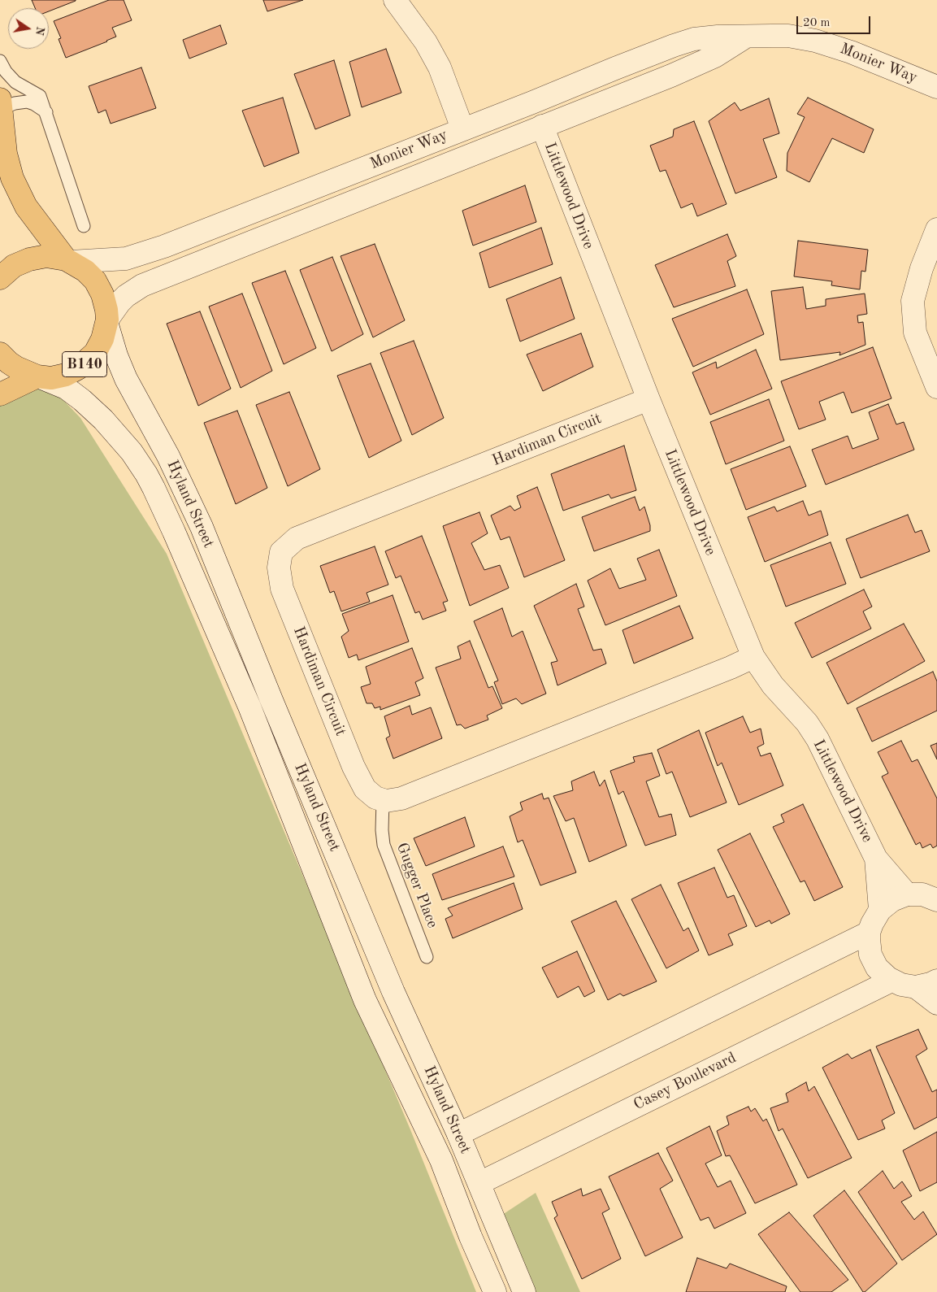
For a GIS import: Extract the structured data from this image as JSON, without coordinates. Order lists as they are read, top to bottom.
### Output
{
  "streets": {
    "main road": ["B140"],
    "street": [
      "Monier Way",
      "Littlewood Drive",
      "Hardiman Circuit",
      "Hyland Street",
      "Casey Boulevard"
    ],
    "lane": ["Gugger Place"]
  },
  "crossings": [
    ["Monier Way", "Littlewood Drive"],
    ["Monier Way", "B140"],
    ["Monier Way", "Hyland Street"],
    ["Littlewood Drive", "Hardiman Circuit"],
    ["B140", "Hyland Street"],
    ["Hardiman Circuit", "Gugger Place"],
    ["Hyland Street", "Casey Boulevard"]
  ],
  "scale_bar": "20 m",
  "north": "right"
}
